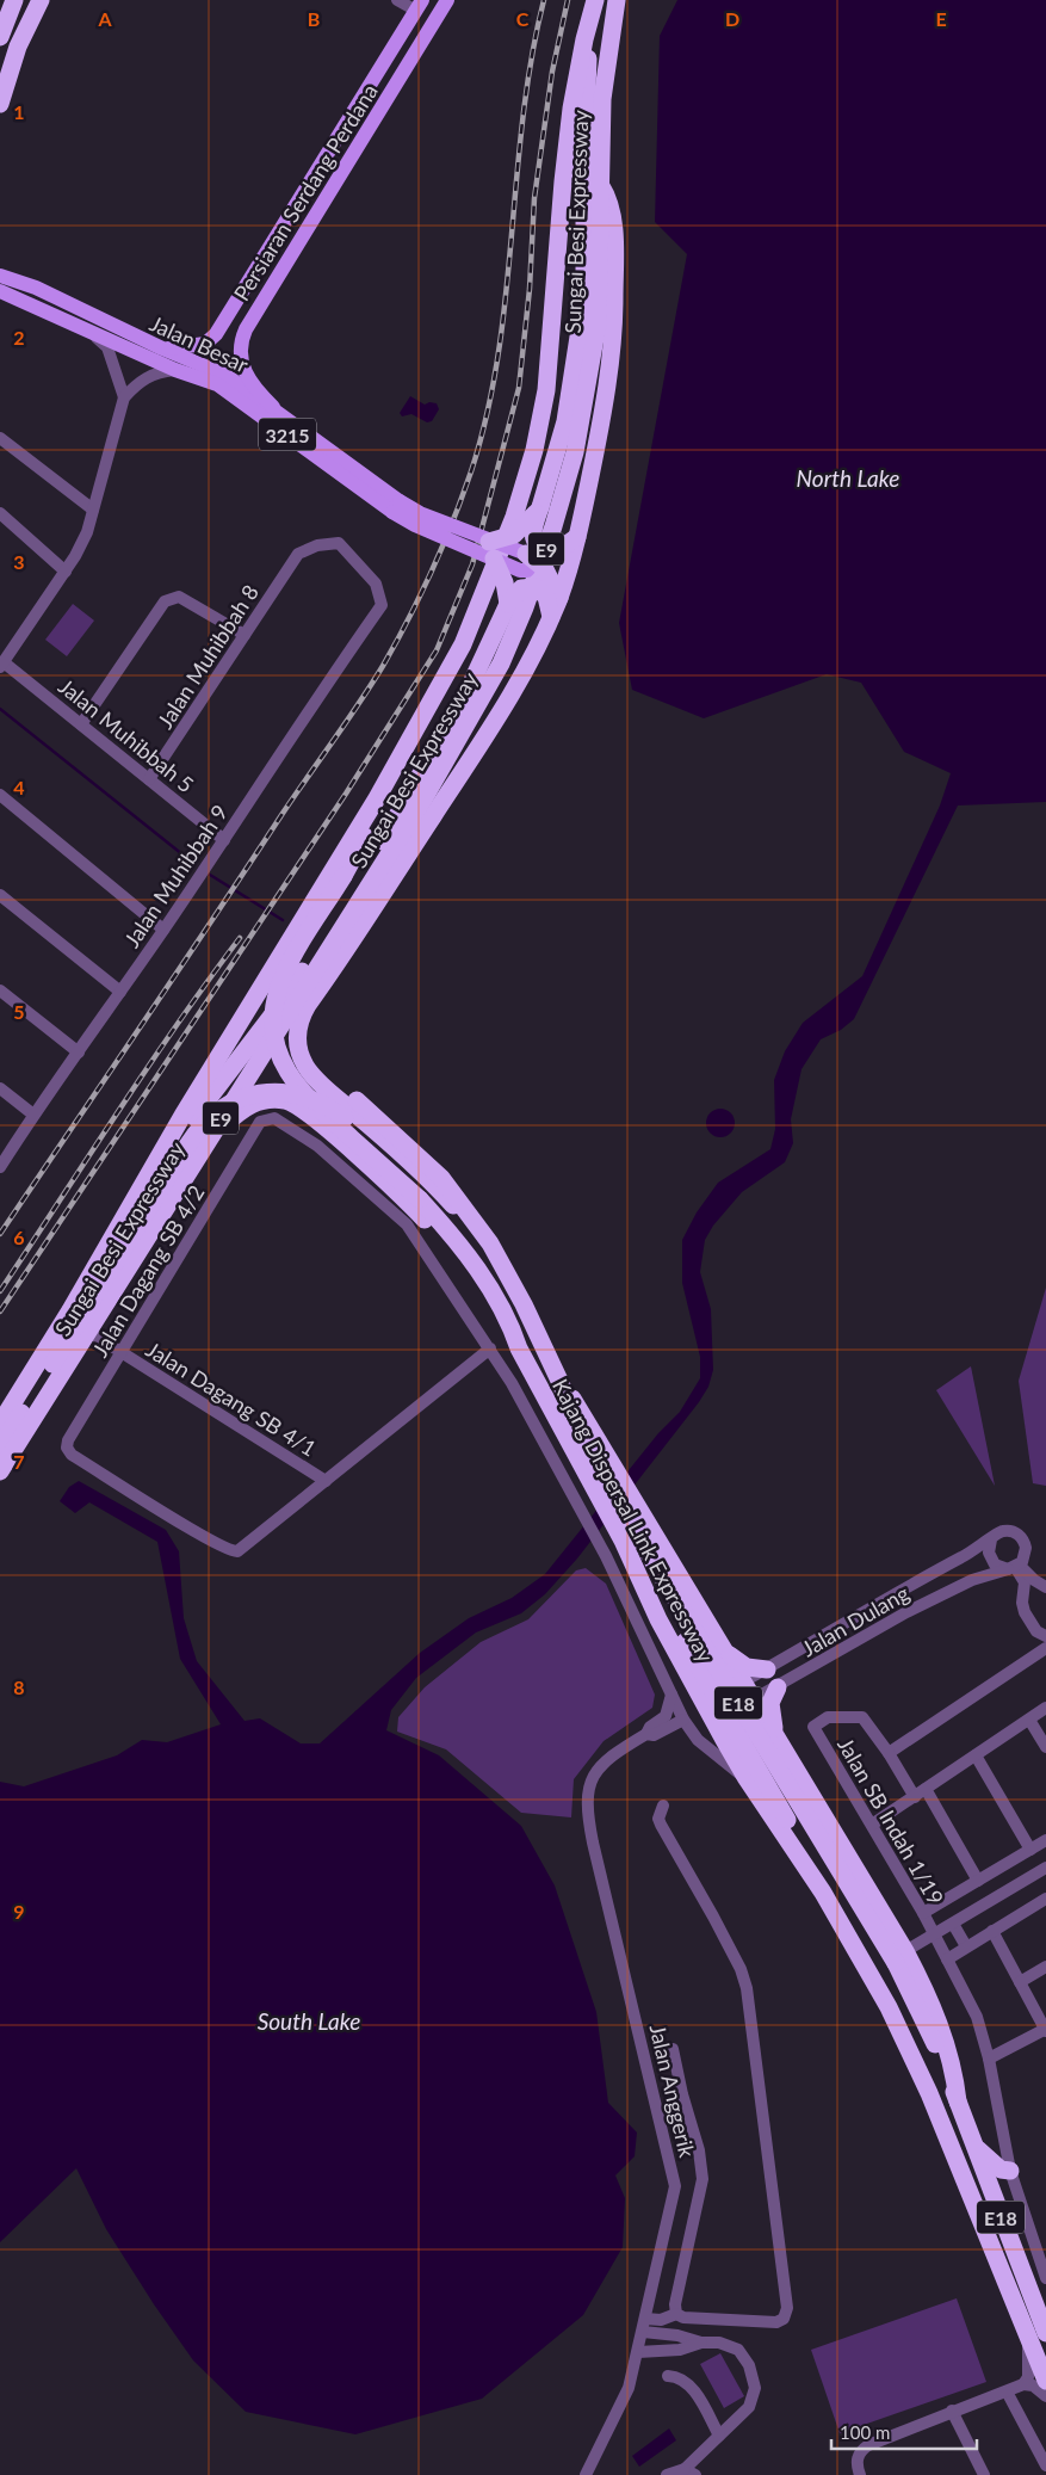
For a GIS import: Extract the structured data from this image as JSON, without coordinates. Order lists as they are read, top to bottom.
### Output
{
  "streets": {
    "highway": [
      "Sungai Besi Expressway",
      "E9",
      "Kajang Dispersal Link Expressway",
      "E18"
    ],
    "main road": ["Persiaran Serdang Perdana", "Jalan Besar", "3215"],
    "street": [
      "Jalan Muhibbah 8",
      "Jalan Muhibbah 5",
      "Jalan Muhibbah 9",
      "Jalan Dagang SB 4/2",
      "Jalan Dagang SB 4/1",
      "Jalan Dulang",
      "Jalan SB Indah 1/19",
      "Jalan Anggerik"
    ]
  },
  "crossings": [
    ["Persiaran Serdang Perdana", "Jalan Besar"],
    ["Sungai Besi Expressway", "Jalan Dagang SB 4/1"],
    ["Jalan Muhibbah 8", "Jalan Muhibbah 5"],
    ["Jalan Muhibbah 8", "Jalan Muhibbah 9"],
    ["Jalan Muhibbah 5", "Jalan Muhibbah 9"],
    ["Jalan Dagang SB 4/2", "Jalan Dagang SB 4/1"]
  ],
  "water": ["North Lake", "South Lake"],
  "scale_bar": "100 m",
  "grid": {
    "columns": [
      "A",
      "B",
      "C",
      "D",
      "E"
    ],
    "rows": [
      "1",
      "2",
      "3",
      "4",
      "5",
      "6",
      "7",
      "8",
      "9"
    ]
  }
}
